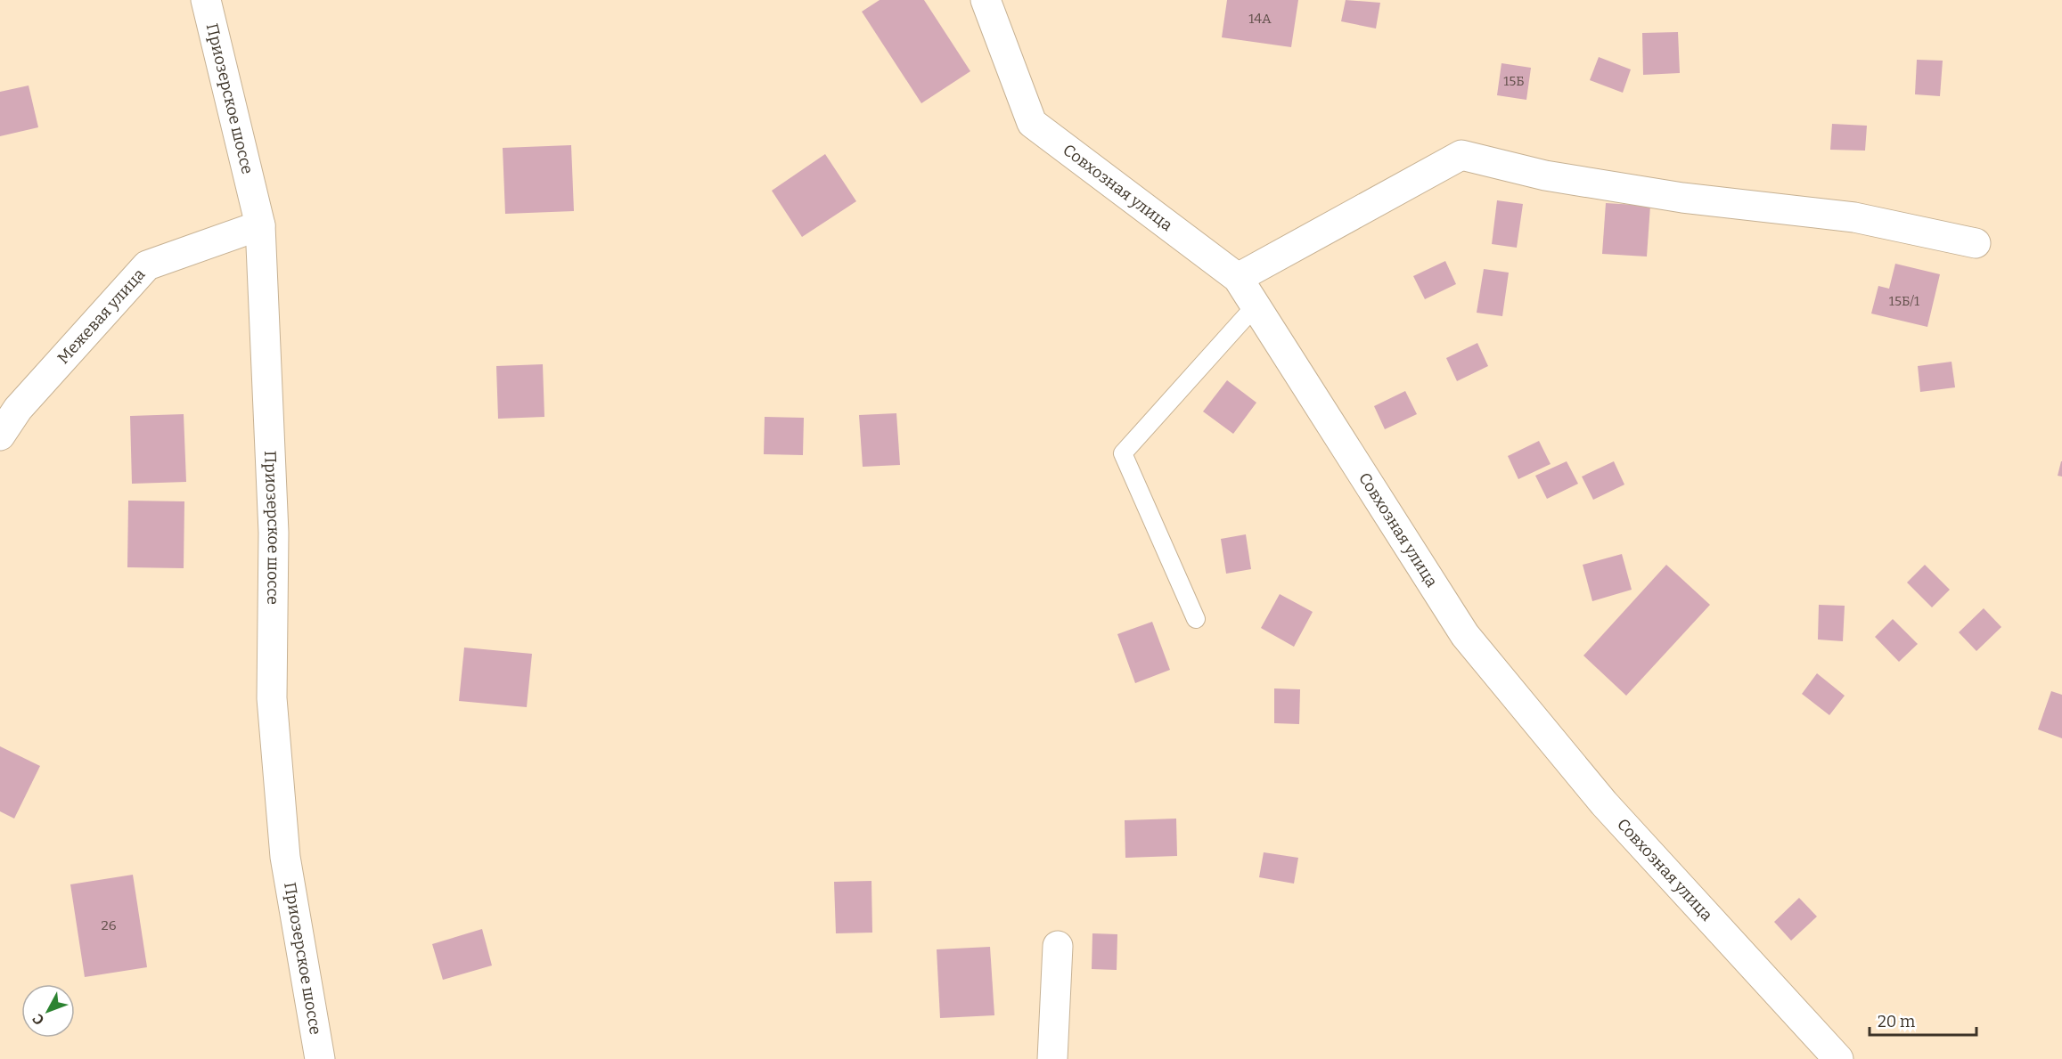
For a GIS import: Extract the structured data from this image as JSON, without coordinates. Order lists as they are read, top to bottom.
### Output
{
  "streets": {
    "street": ["Приозерское шоссе", "Совхозная улица", "Межевая улица"]
  },
  "crossings": [
    ["Приозерское шоссе", "Межевая улица"]
  ],
  "house_numbers": [
    "14А",
    "15Б",
    "15Б/1",
    "26"
  ],
  "scale_bar": "20 m",
  "north": "bottom left"
}
